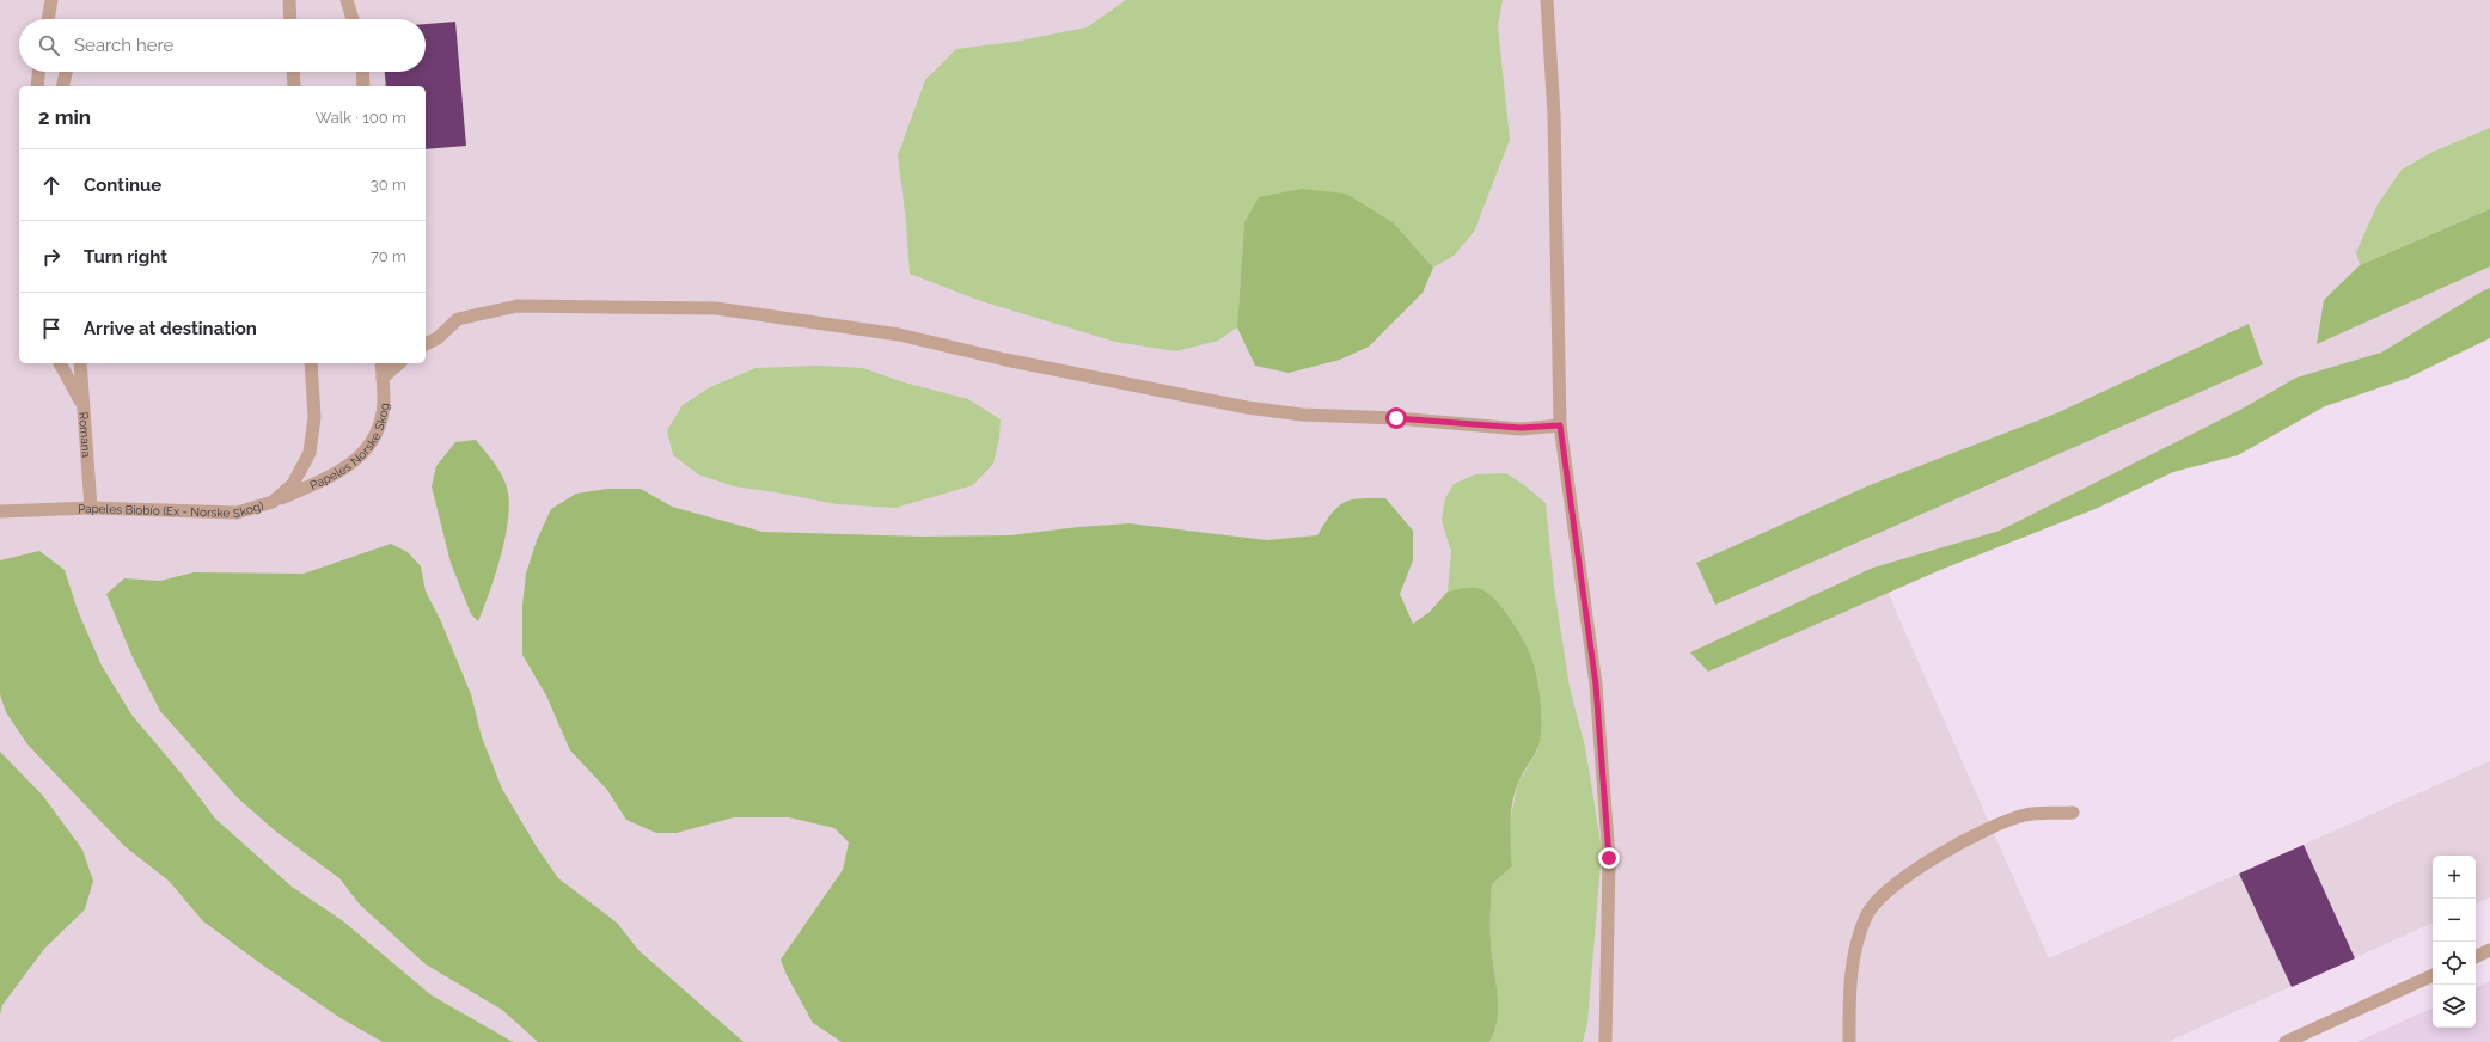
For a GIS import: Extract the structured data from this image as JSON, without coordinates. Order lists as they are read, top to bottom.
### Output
{
  "streets": {
    "lane": ["Romana", "Papeles Norske Skog", "Papeles Biobío (Ex - Norske Skog)"]
  },
  "crossings": [
    ["Romana", "Papeles Biobío (Ex - Norske Skog)"],
    ["Papeles Norske Skog", "Papeles Biobío (Ex - Norske Skog)"]
  ],
  "page": {
    "search": "Search here",
    "heading": ["2 min", "Walk · 100 m"],
    "list": [
      ["Continue", "30 m"],
      ["Turn right", "70 m"],
      "Arrive at destination"
    ],
    "map_buttons": ["+", "−"]
  }
}
